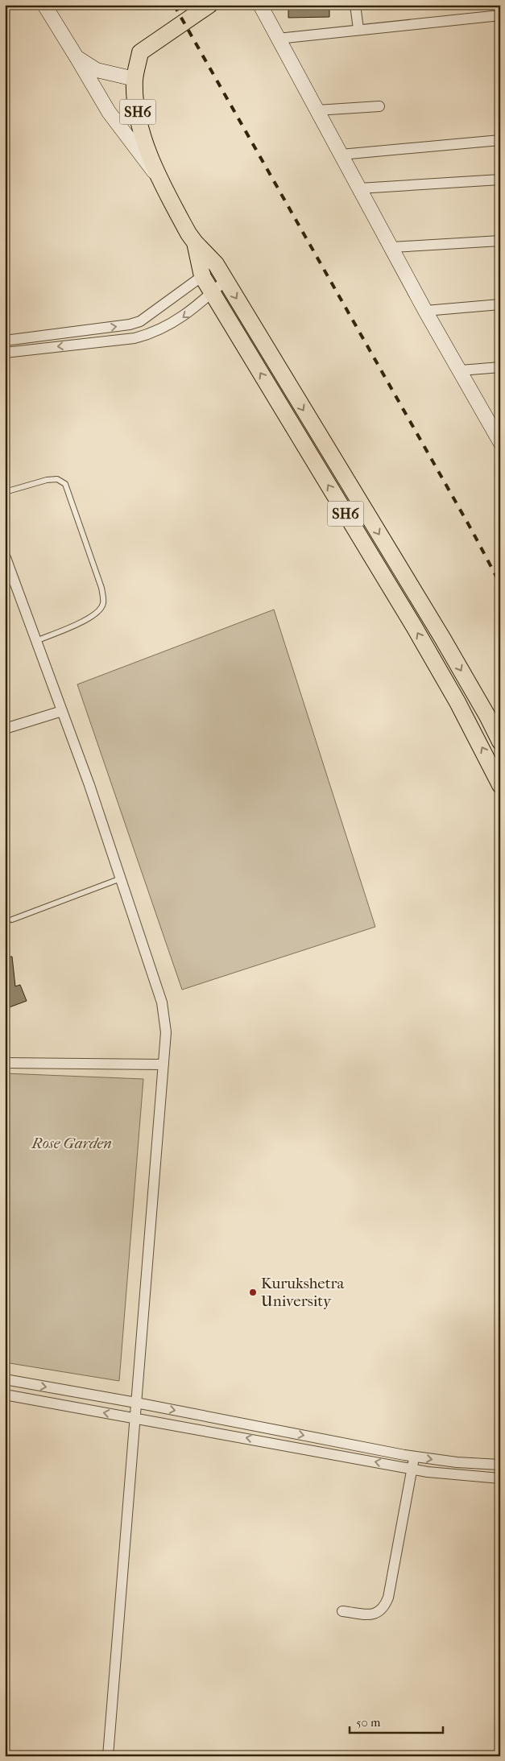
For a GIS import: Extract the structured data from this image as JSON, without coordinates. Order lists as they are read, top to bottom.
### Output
{
  "streets": {
    "main road": ["SH6"]
  },
  "parks": ["Rose Garden"],
  "places": ["Kurukshetra University"],
  "scale_bar": "50 m"
}
